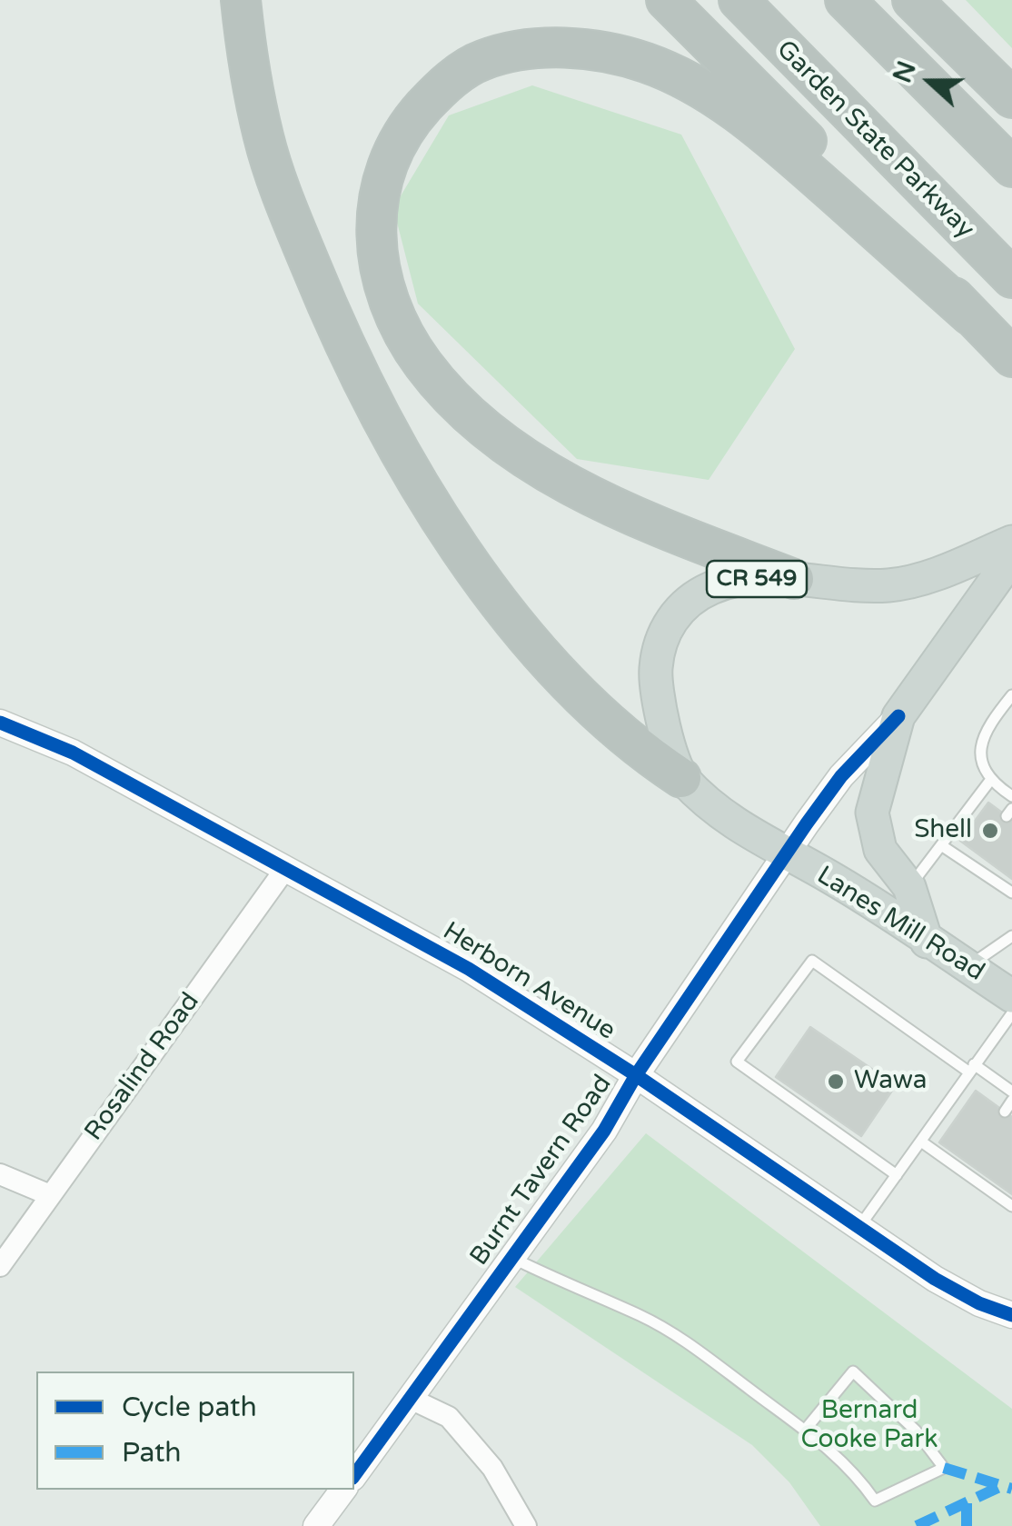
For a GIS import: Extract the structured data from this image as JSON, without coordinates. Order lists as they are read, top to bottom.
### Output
{
  "streets": {
    "highway": ["Garden State Parkway"],
    "main road": ["CR 549", "Lanes Mill Road", "Burnt Tavern Road"],
    "street": ["Herborn Avenue", "Rosalind Road"]
  },
  "crossings": [
    ["CR 549", "Lanes Mill Road"],
    ["Lanes Mill Road", "Burnt Tavern Road"],
    ["Herborn Avenue", "Rosalind Road"],
    ["Herborn Avenue", "Burnt Tavern Road"]
  ],
  "parks": ["Bernard Cooke Park"],
  "places": ["Shell", "Wawa"],
  "legend": ["Cycle path", "Path"],
  "north": "left"
}
